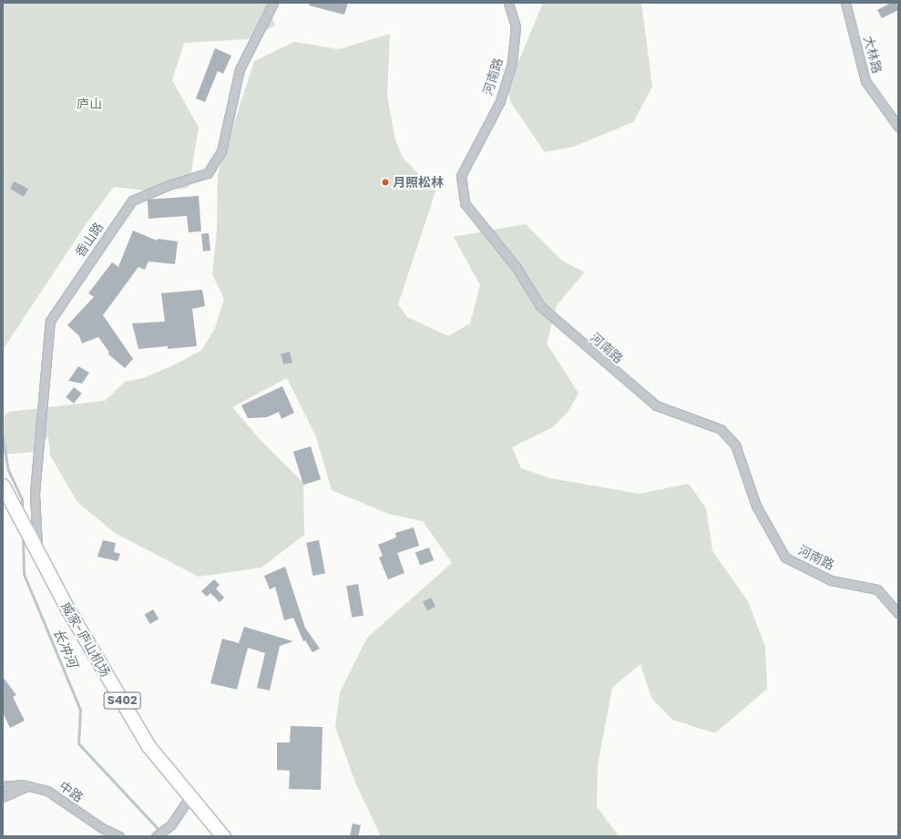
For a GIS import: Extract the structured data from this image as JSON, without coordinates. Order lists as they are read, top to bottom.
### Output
{
  "streets": {
    "main road": ["威家-庐山机场", "S402"],
    "street": [
      "大林路",
      "河南路",
      "香山路",
      "中路"
    ]
  },
  "crossings": [
    ["香山路", "威家-庐山机场"]
  ],
  "water": ["长冲河"],
  "parks": ["庐山"],
  "places": ["月照松林"]
}
